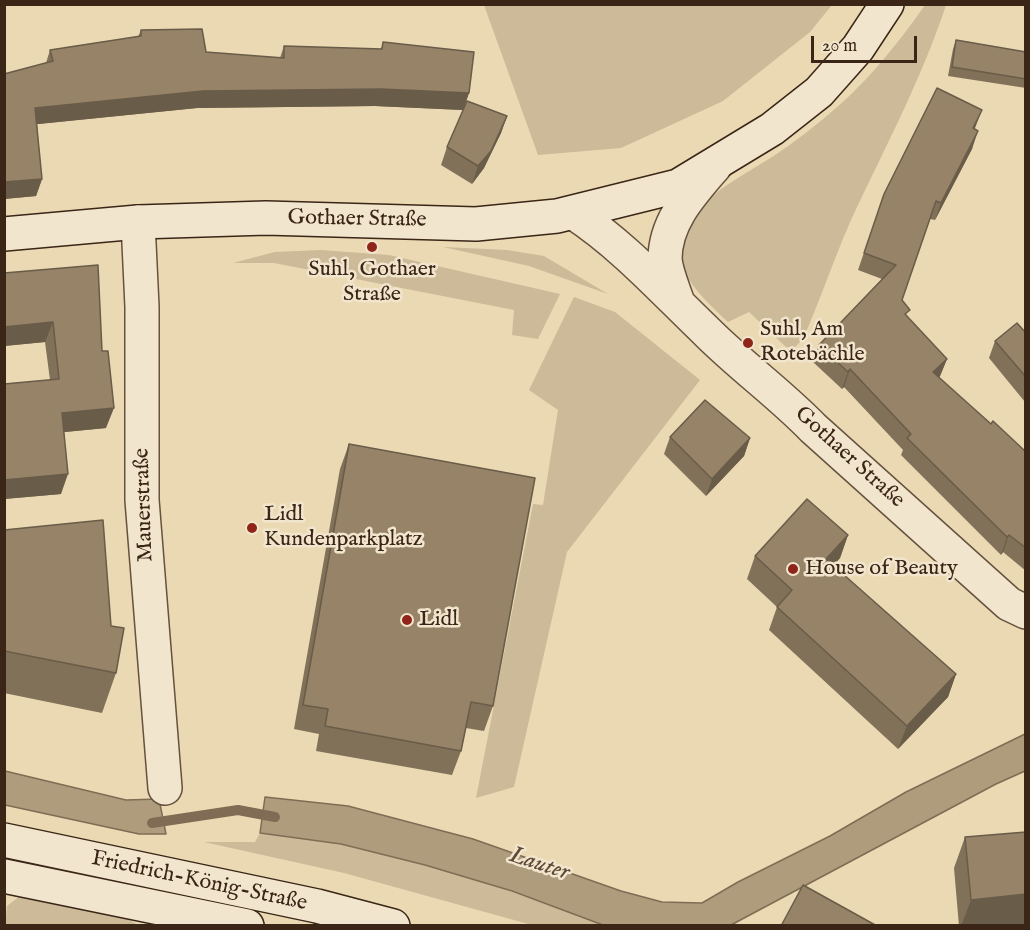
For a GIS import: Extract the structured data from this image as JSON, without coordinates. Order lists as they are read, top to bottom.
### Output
{
  "streets": {
    "main road": ["Gothaer Straße", "Mauerstraße", "Friedrich-König-Straße"]
  },
  "crossings": [
    ["Gothaer Straße", "Mauerstraße"]
  ],
  "water": ["Lauter"],
  "places": [
    "Suhl, Gothaer Straße",
    "Suhl, Am Rotebächle",
    "Lidl Kundenparkplatz",
    "House of Beauty",
    "Lidl"
  ],
  "scale_bar": "20 m"
}
